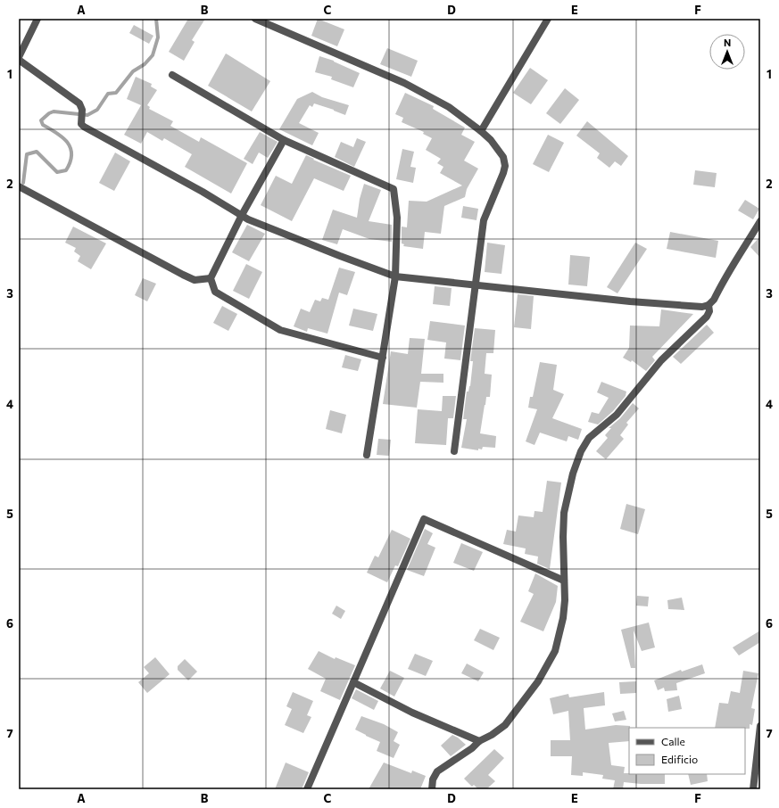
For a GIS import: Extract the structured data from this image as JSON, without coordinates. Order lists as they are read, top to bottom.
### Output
{
  "legend": ["Calle", "Edificio"],
  "north": "top",
  "grid": {
    "columns": [
      "A",
      "B",
      "C",
      "D",
      "E",
      "F"
    ],
    "rows": [
      "1",
      "2",
      "3",
      "4",
      "5",
      "6",
      "7"
    ]
  }
}
